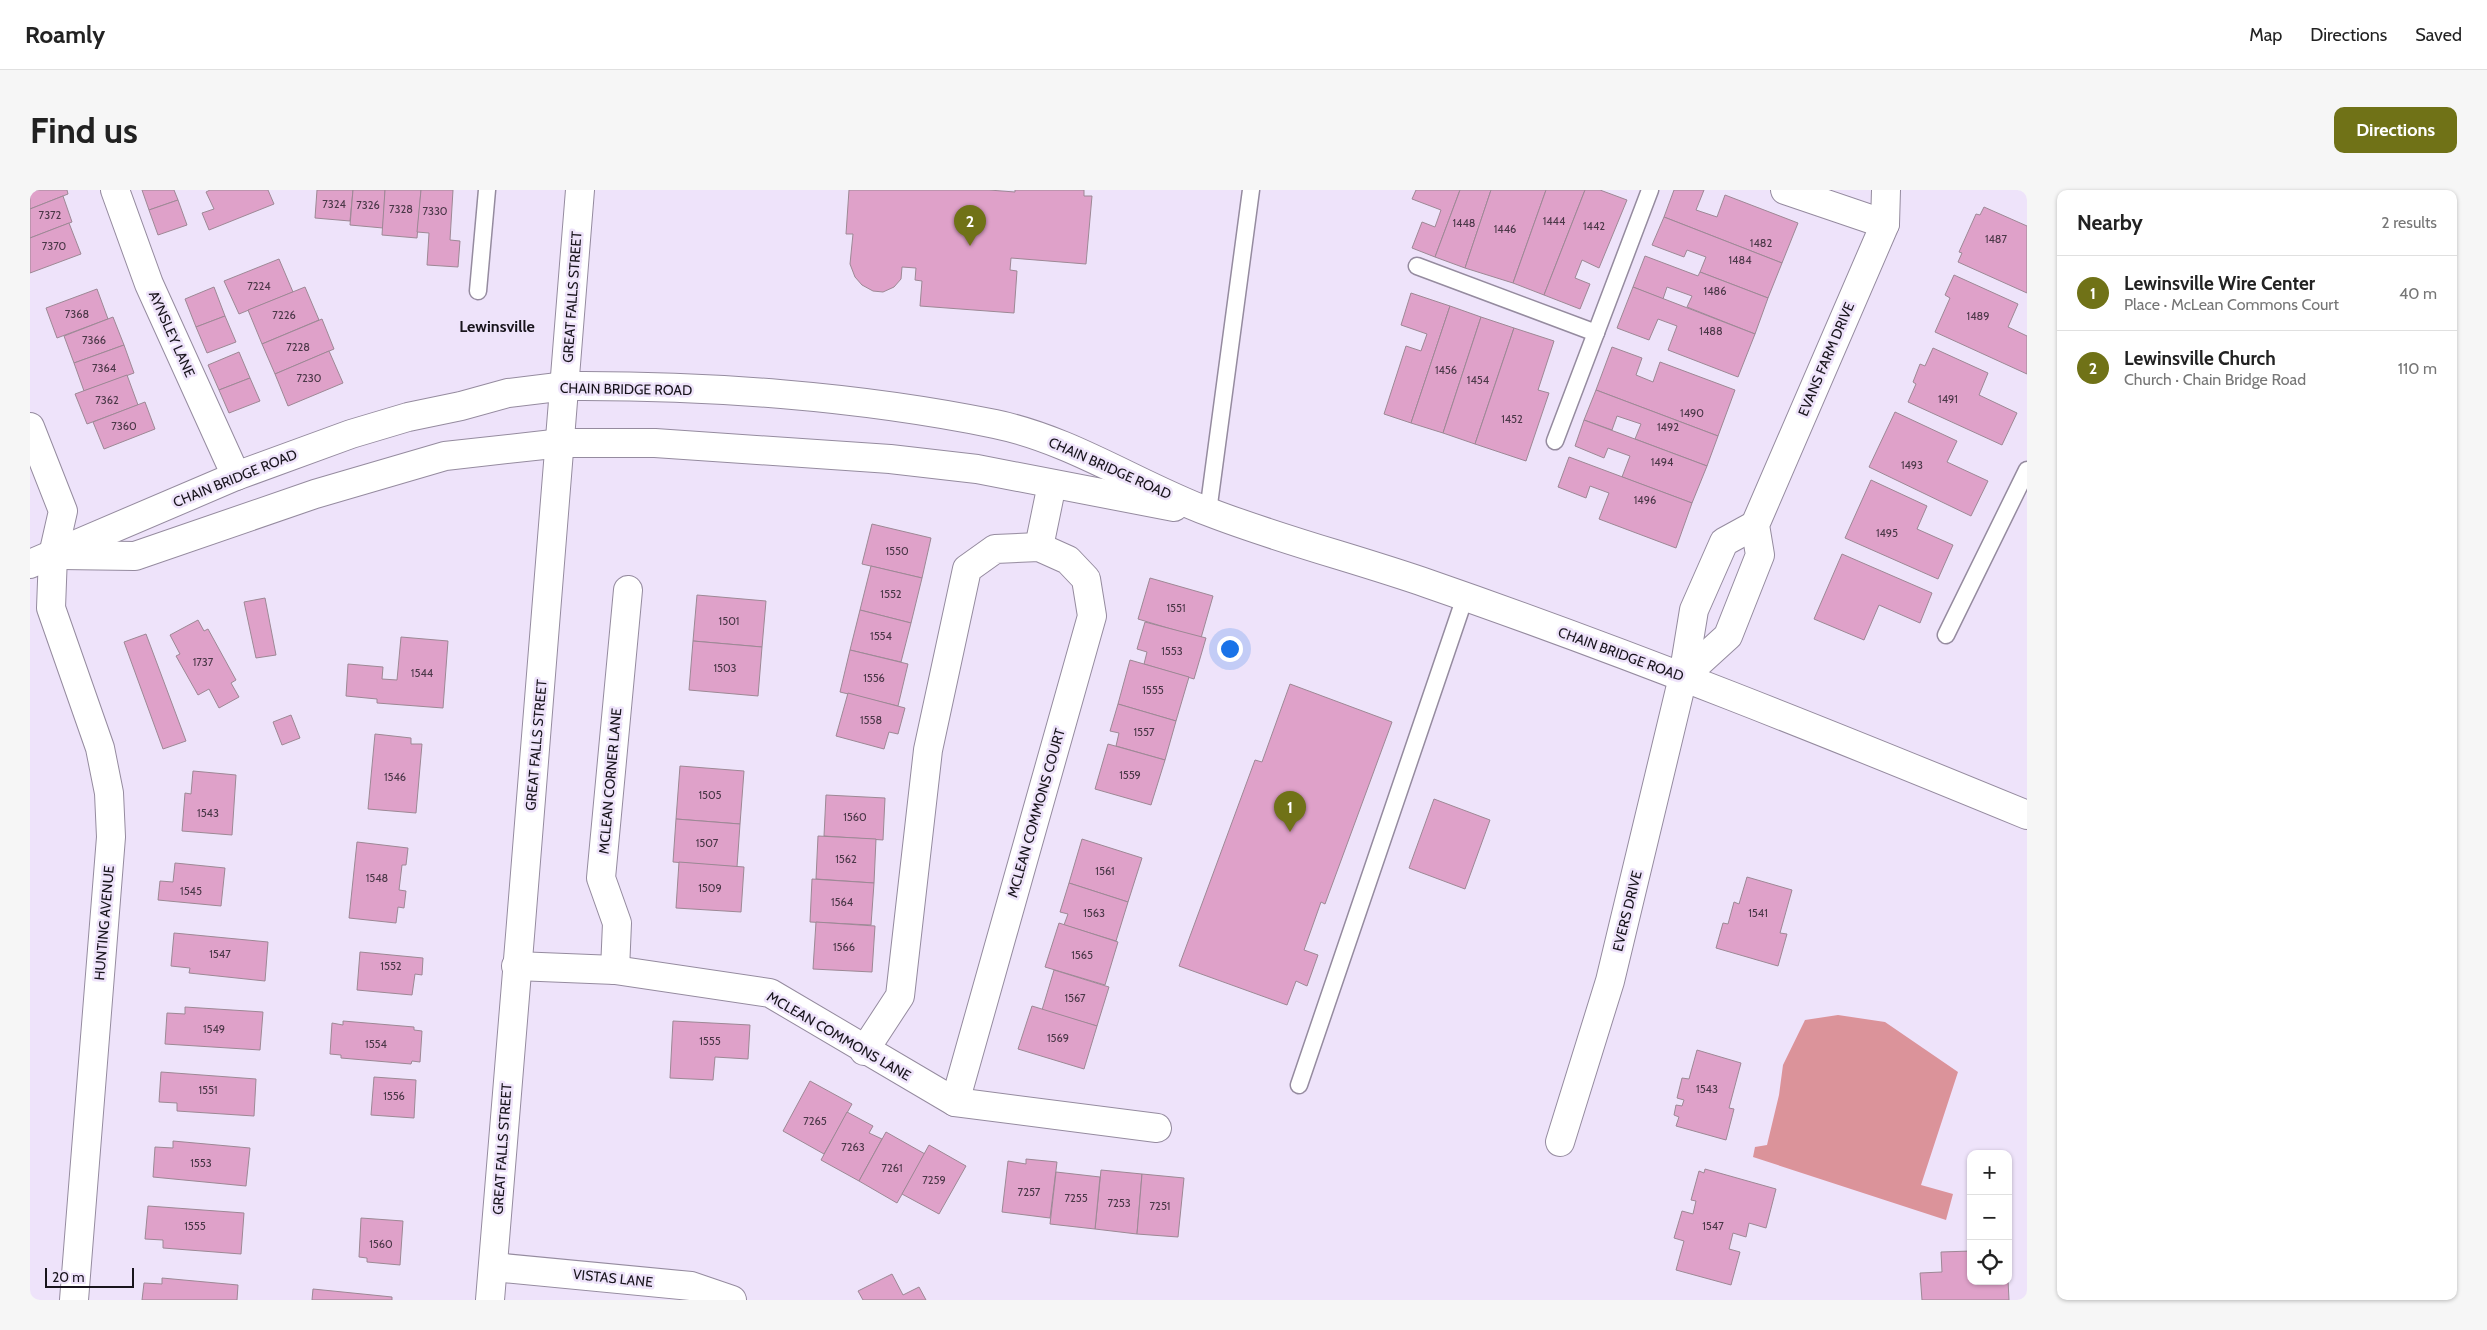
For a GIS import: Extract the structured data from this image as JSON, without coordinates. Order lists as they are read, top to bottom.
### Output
{
  "streets": {
    "street": [
      "GREAT FALLS STREET",
      "AYNSLEY LANE",
      "EVANS FARM DRIVE",
      "CHAIN BRIDGE ROAD",
      "MCLEAN CORNER LANE",
      "MCLEAN COMMONS COURT",
      "EVERS DRIVE",
      "HUNTING AVENUE",
      "MCLEAN COMMONS LANE",
      "VISTAS LANE"
    ]
  },
  "crossings": [
    ["GREAT FALLS STREET", "CHAIN BRIDGE ROAD"],
    ["GREAT FALLS STREET", "MCLEAN COMMONS LANE"],
    ["GREAT FALLS STREET", "VISTAS LANE"],
    ["AYNSLEY LANE", "CHAIN BRIDGE ROAD"],
    ["CHAIN BRIDGE ROAD", "EVERS DRIVE"],
    ["CHAIN BRIDGE ROAD", "HUNTING AVENUE"],
    ["MCLEAN CORNER LANE", "MCLEAN COMMONS LANE"],
    ["MCLEAN COMMONS COURT", "MCLEAN COMMONS LANE"]
  ],
  "districts": ["Lewinsville"],
  "house_numbers": [
    "7324",
    "7326",
    "7328",
    "7330",
    "7372",
    "1444",
    "1448",
    "1442",
    "1446",
    "1487",
    "1482",
    "7370",
    "1484",
    "7224",
    "1486",
    "7368",
    "7226",
    "1489",
    "1488",
    "7366",
    "7228",
    "7364",
    "1456",
    "7230",
    "1454",
    "1491",
    "7362",
    "1490",
    "1452",
    "7360",
    "1492",
    "1494",
    "1493",
    "1496",
    "1495",
    "1550",
    "1552",
    "1551",
    "1501",
    "1554",
    "1553",
    "1737",
    "1503",
    "1544",
    "1556",
    "1555",
    "1558",
    "1557",
    "1559",
    "1546",
    "1505",
    "1543",
    "1560",
    "1507",
    "1562",
    "1561",
    "1548",
    "1509",
    "1545",
    "1564",
    "1563",
    "1541",
    "1566",
    "1547",
    "1565",
    "1552",
    "1567",
    "1549",
    "1569",
    "1555",
    "1554",
    "1543",
    "1551",
    "1556",
    "7265",
    "7263",
    "1553",
    "7261",
    "7259",
    "7257",
    "7255",
    "7253",
    "7251",
    "1555",
    "1547",
    "1560"
  ],
  "scale_bar": "20 m",
  "page": {
    "header": "Roamly",
    "nav": ["Map", "Directions", "Saved"],
    "buttons": "Directions",
    "title": "Find us",
    "heading": ["Nearby", "2 results"],
    "pins": ["2", "1"],
    "list": [
      {
        "mark": "1",
        "name": "Lewinsville Wire Center",
        "note": "Place · McLean Commons Court",
        "value": "40 m"
      },
      {
        "mark": "2",
        "name": "Lewinsville Church",
        "note": "Church · Chain Bridge Road",
        "value": "110 m"
      }
    ],
    "map_buttons": ["+", "−"],
    "scale": "20 m"
  }
}
